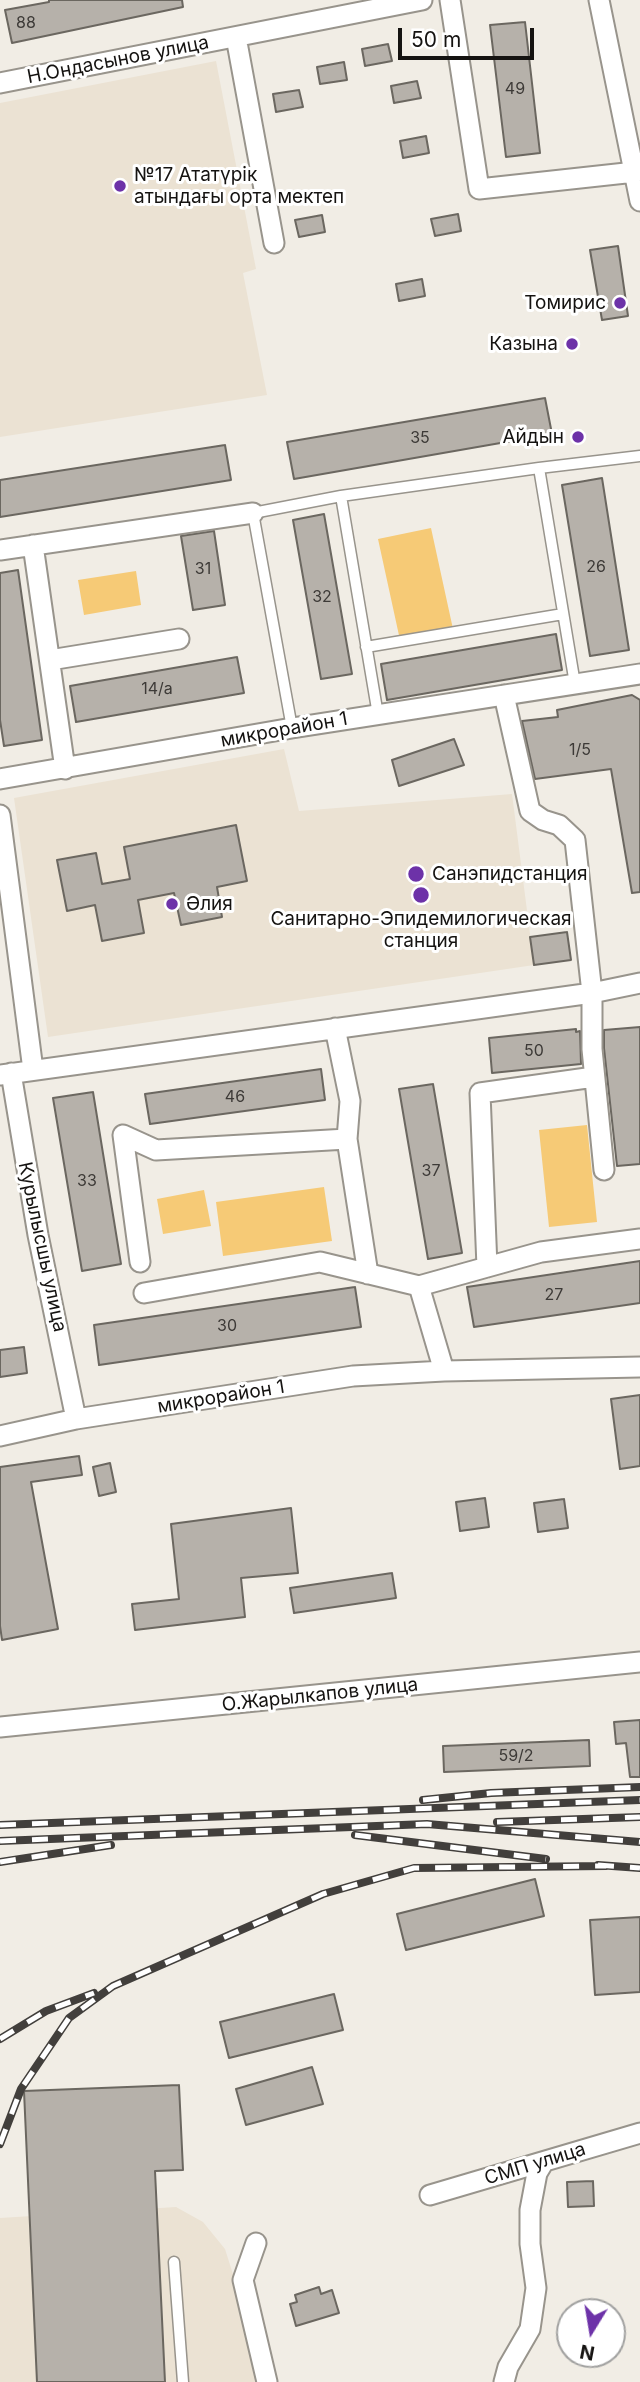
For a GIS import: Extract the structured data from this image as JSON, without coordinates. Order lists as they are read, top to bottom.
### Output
{
  "streets": {
    "street": [
      "Н.Ондасынов улица",
      "микрорайон 1",
      "Курылысшы улица",
      "О.Жарылкапов улица",
      "СМП улица"
    ]
  },
  "crossings": [
    ["микрорайон 1", "Курылысшы улица"]
  ],
  "places": [
    "№17 Ататүрік атындағы орта мектеп",
    "Томирис",
    "Казына",
    "Айдын",
    "Санэпидстанция",
    "Санитарно-Эпидемилогическая станция",
    "Әлия"
  ],
  "house_numbers": [
    "88",
    "49",
    "35",
    "26",
    "31",
    "32",
    "14/а",
    "1/5",
    "50",
    "46",
    "37",
    "33",
    "27",
    "30",
    "59/2"
  ],
  "scale_bar": "50 m",
  "north": "bottom"
}
